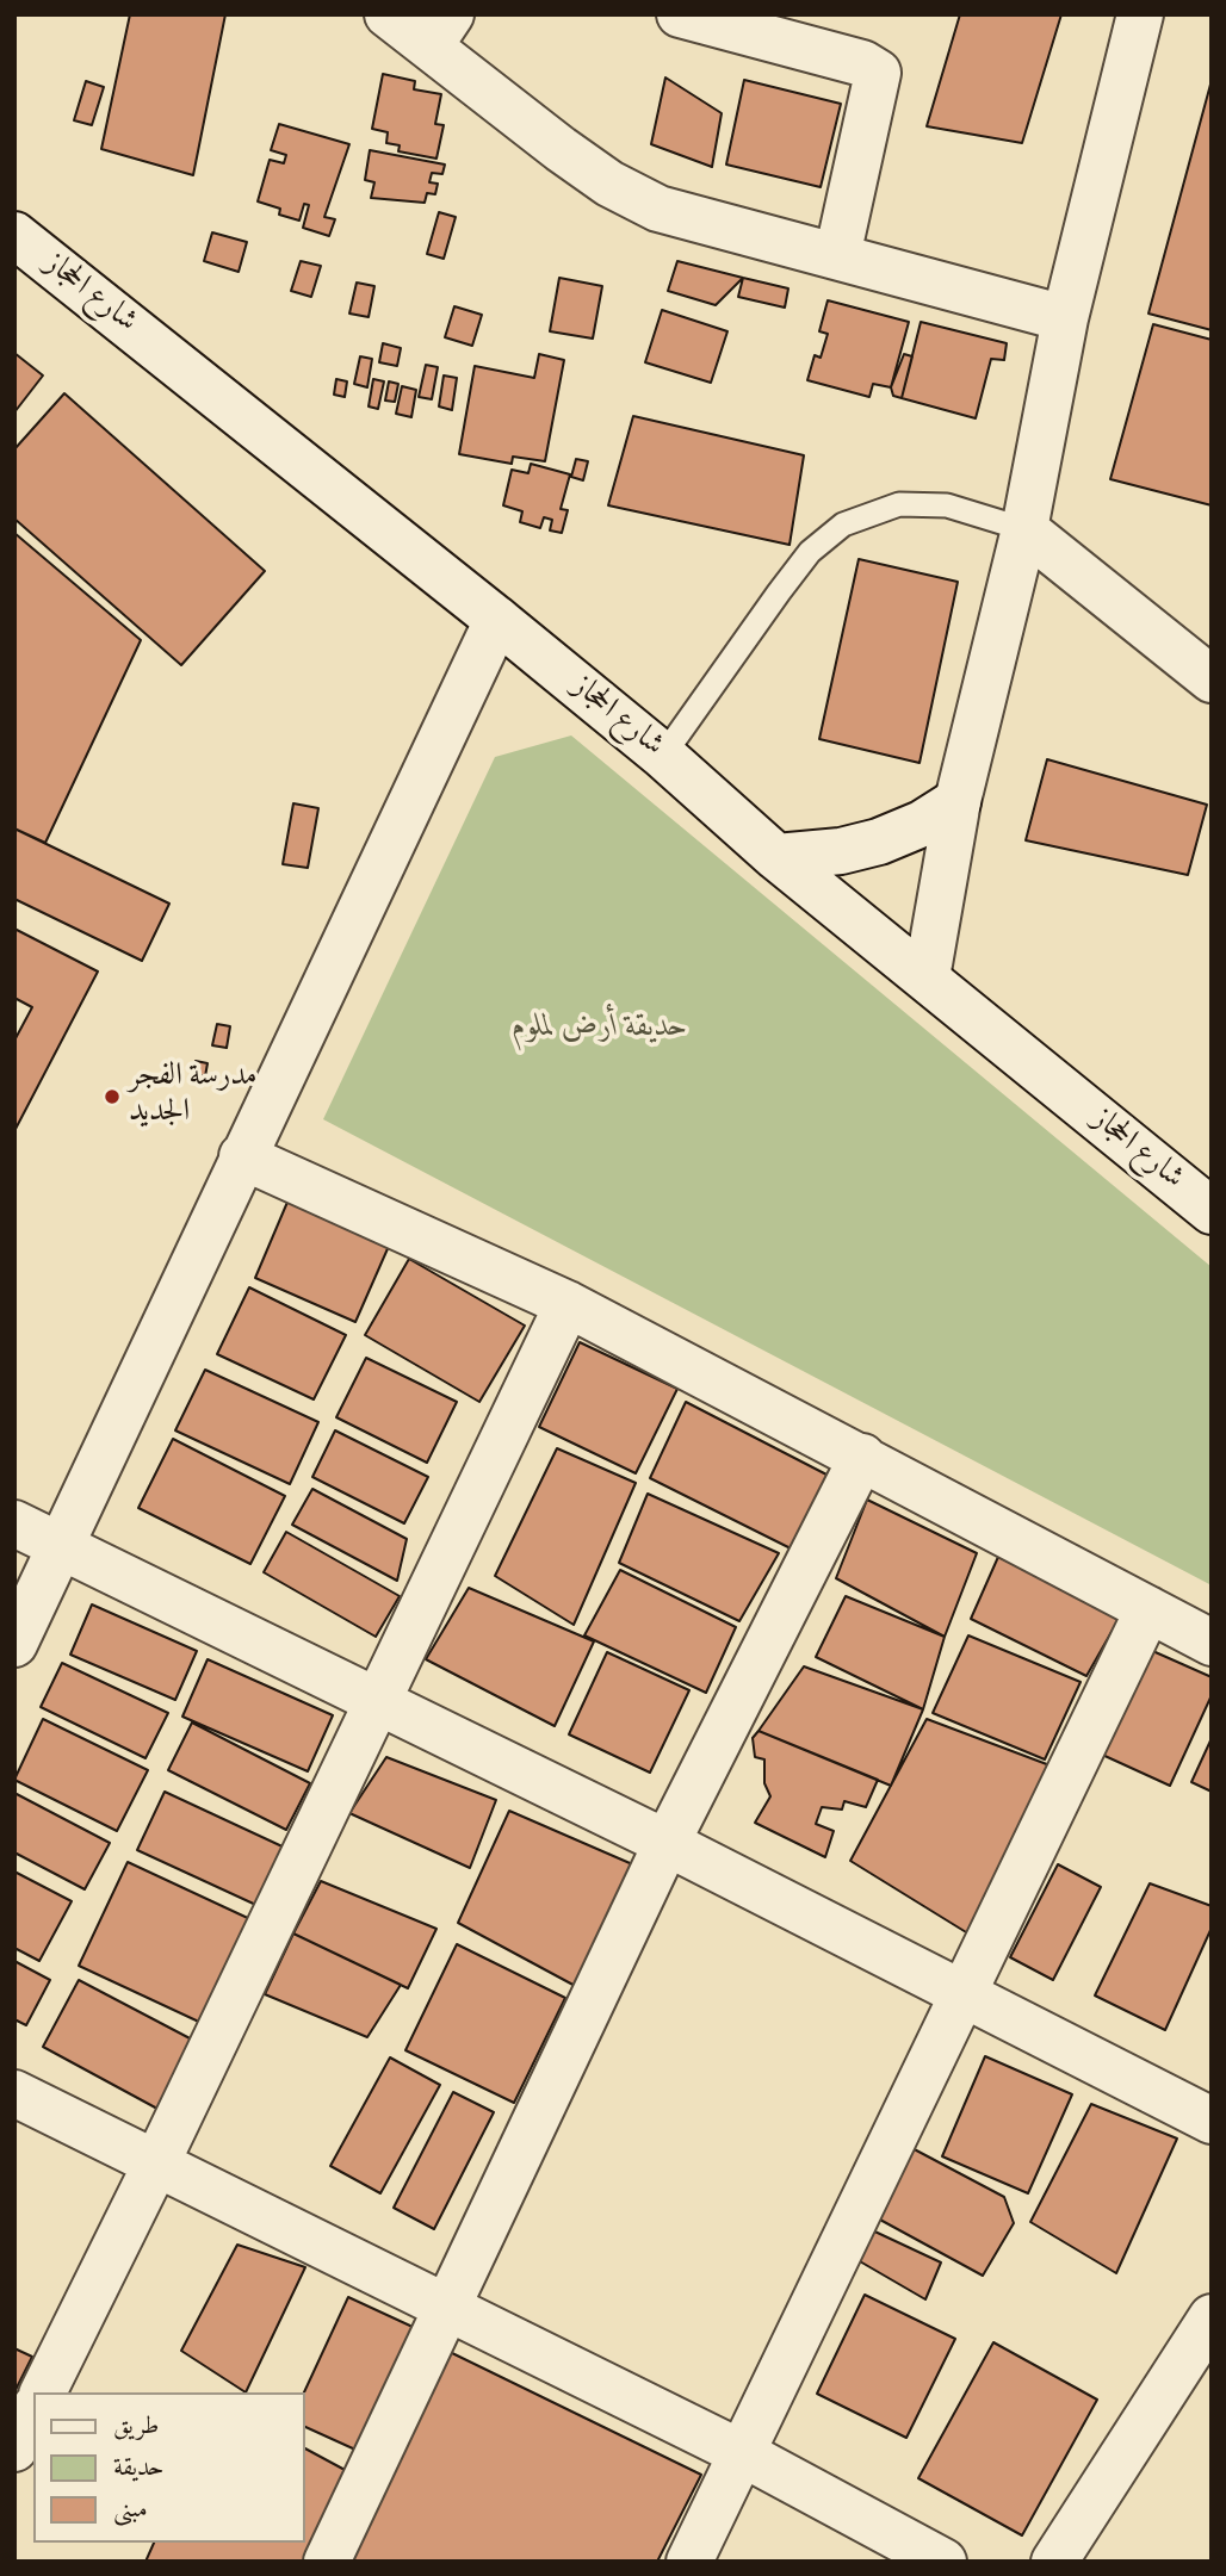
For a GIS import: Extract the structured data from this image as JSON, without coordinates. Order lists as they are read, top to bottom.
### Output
{
  "streets": {
    "street": ["شارع الحجاز"]
  },
  "parks": ["حديقة أرض لملوم"],
  "places": ["مدرسة الفجر الجديد"],
  "legend": ["طريق", "حديقة", "مبنى"]
}
